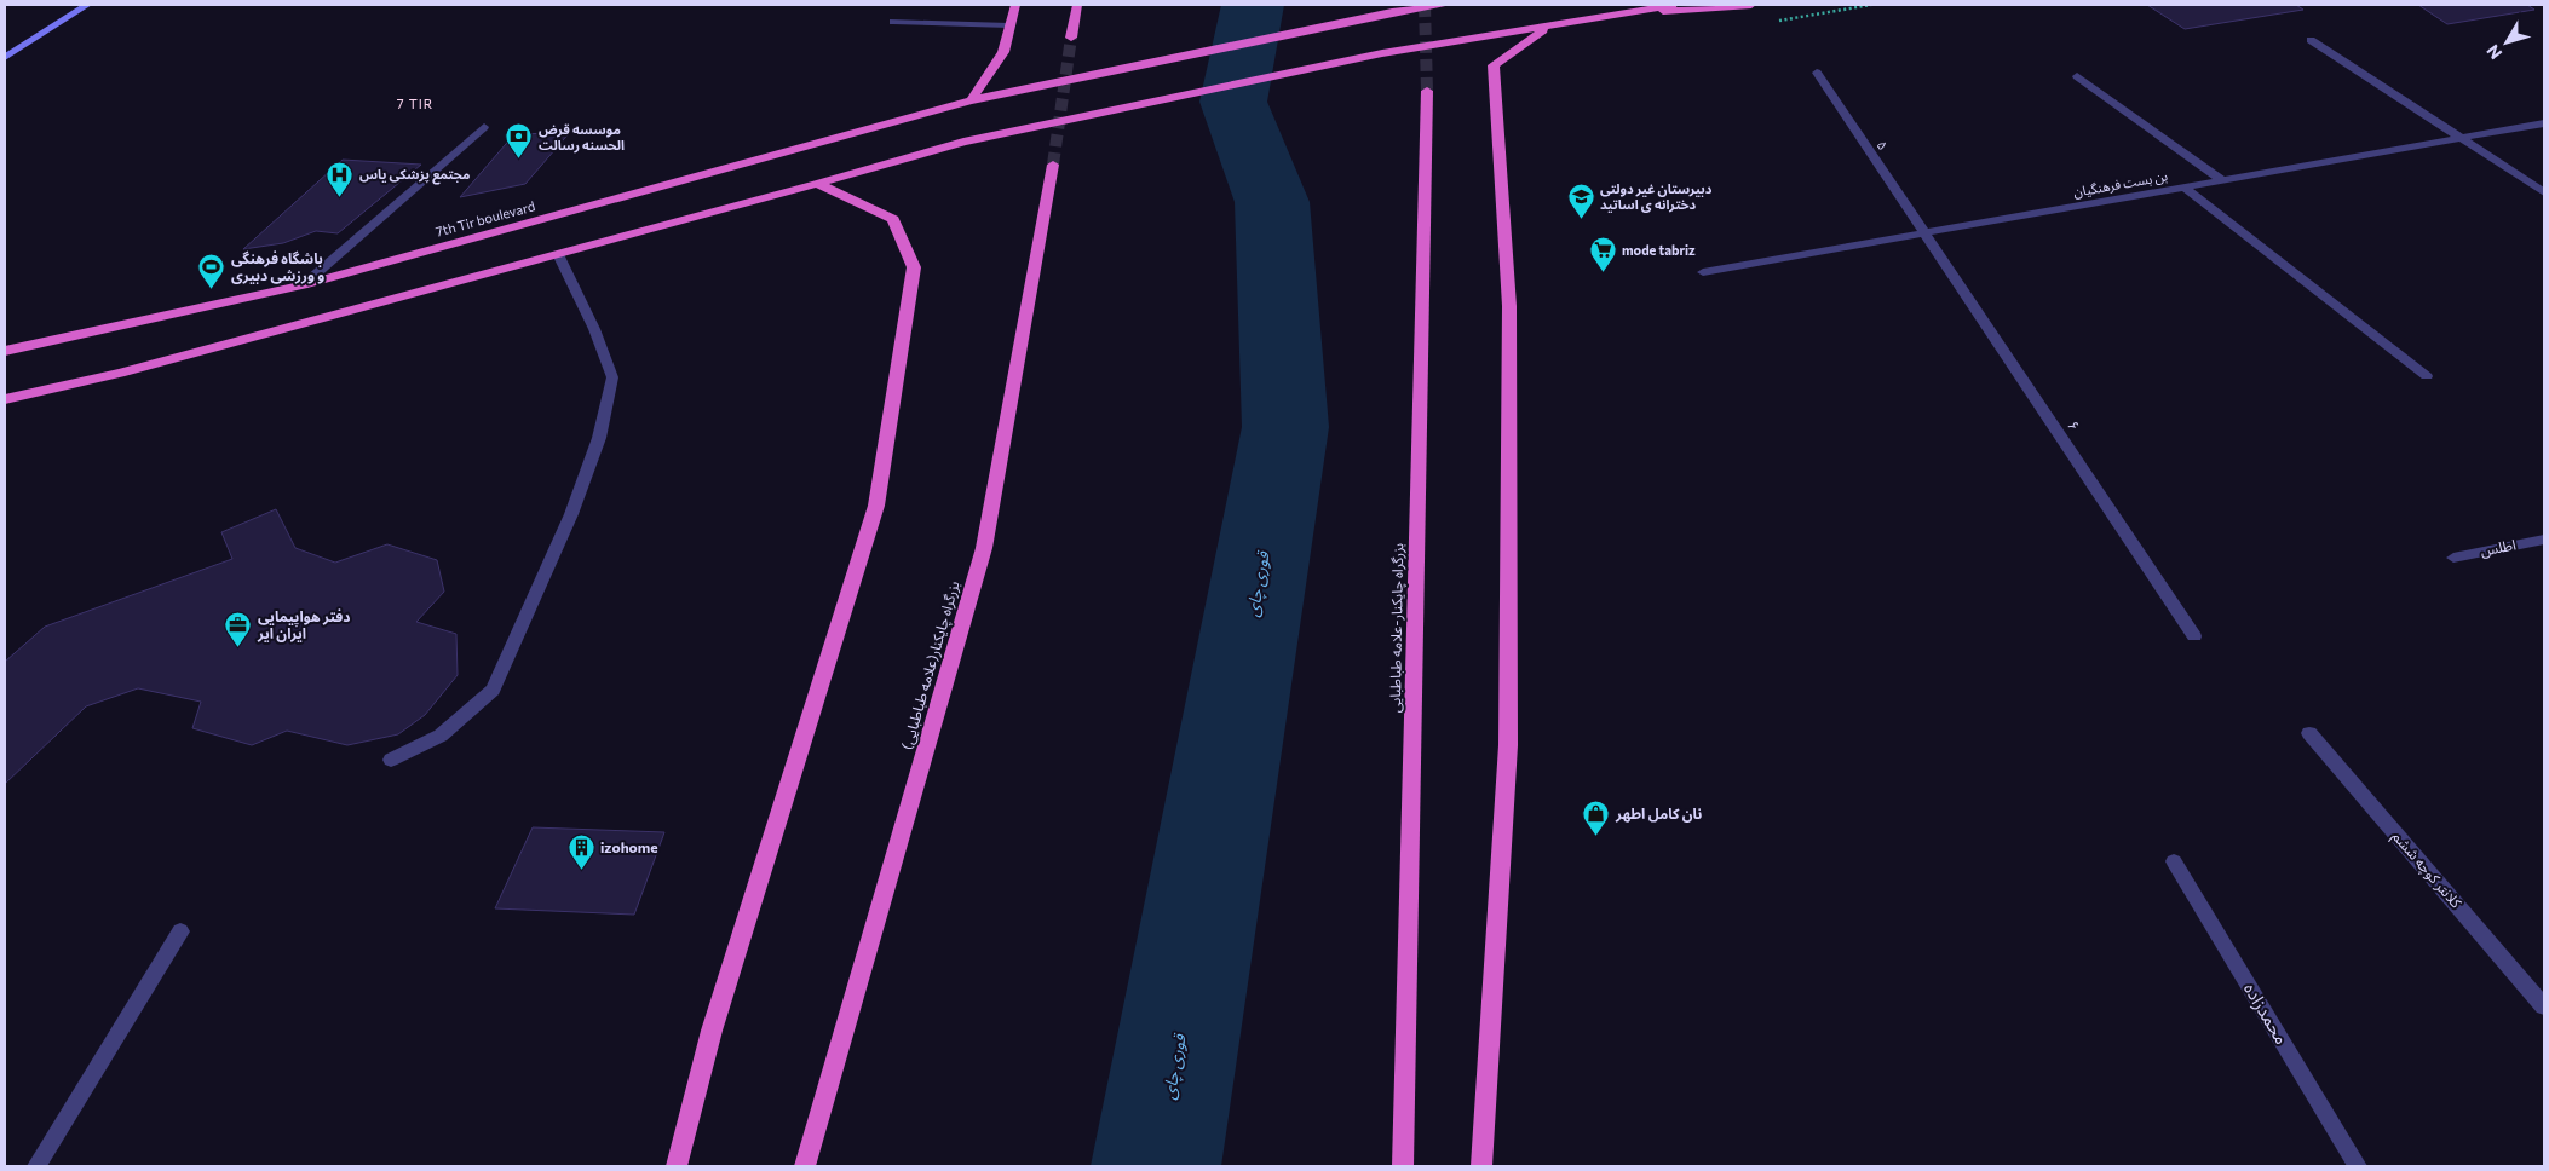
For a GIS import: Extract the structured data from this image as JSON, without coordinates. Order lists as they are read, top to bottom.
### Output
{
  "streets": {
    "highway": ["7th Tir boulevard", "بزرگراه چایکنار-علامه طباطبایی", "بزرگراه چایکنار(علامه طباطبایی)"],
    "street": [
      "۵",
      "بن بست فرهنگیان",
      "۶",
      "اطلس",
      "کلانتر کوچه ششم",
      "محمدزاده"
    ]
  },
  "crossings": [
    ["۵", "بن بست فرهنگیان"],
    ["۵", "۶"],
    ["بن بست فرهنگیان", "۶"]
  ],
  "districts": ["7 TIR"],
  "water": ["قوری چای"],
  "places": {
    "bank": ["موسسه قرض الحسنه رسالت"],
    "hospital": ["مجتمع پزشکی یاس"],
    "school or university": ["دبیرستان غیر دولتی دخترانه ی اساتید"],
    "supermarket": ["mode tabriz"],
    "sports": ["باشگاه فرهنگی و ورزشی دبیری"],
    "office": ["دفتر هواپیمایی ایران ایر"],
    "shop": ["نان کامل اطهر"],
    "building": ["izohome"]
  },
  "north": "bottom left"
}
